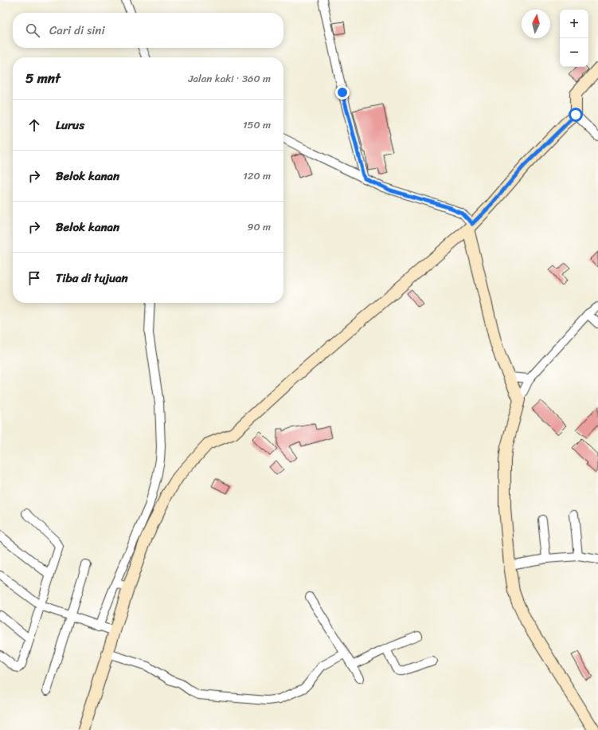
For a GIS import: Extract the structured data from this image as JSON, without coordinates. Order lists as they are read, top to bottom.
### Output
{
  "north": "top",
  "page": {
    "map_buttons": ["+", "−"],
    "search": "Cari di sini",
    "heading": ["5 mnt", "Jalan kaki · 360 m"],
    "list": [
      ["Lurus", "150 m"],
      ["Belok kanan", "120 m"],
      ["Belok kanan", "90 m"],
      "Tiba di tujuan"
    ]
  }
}
